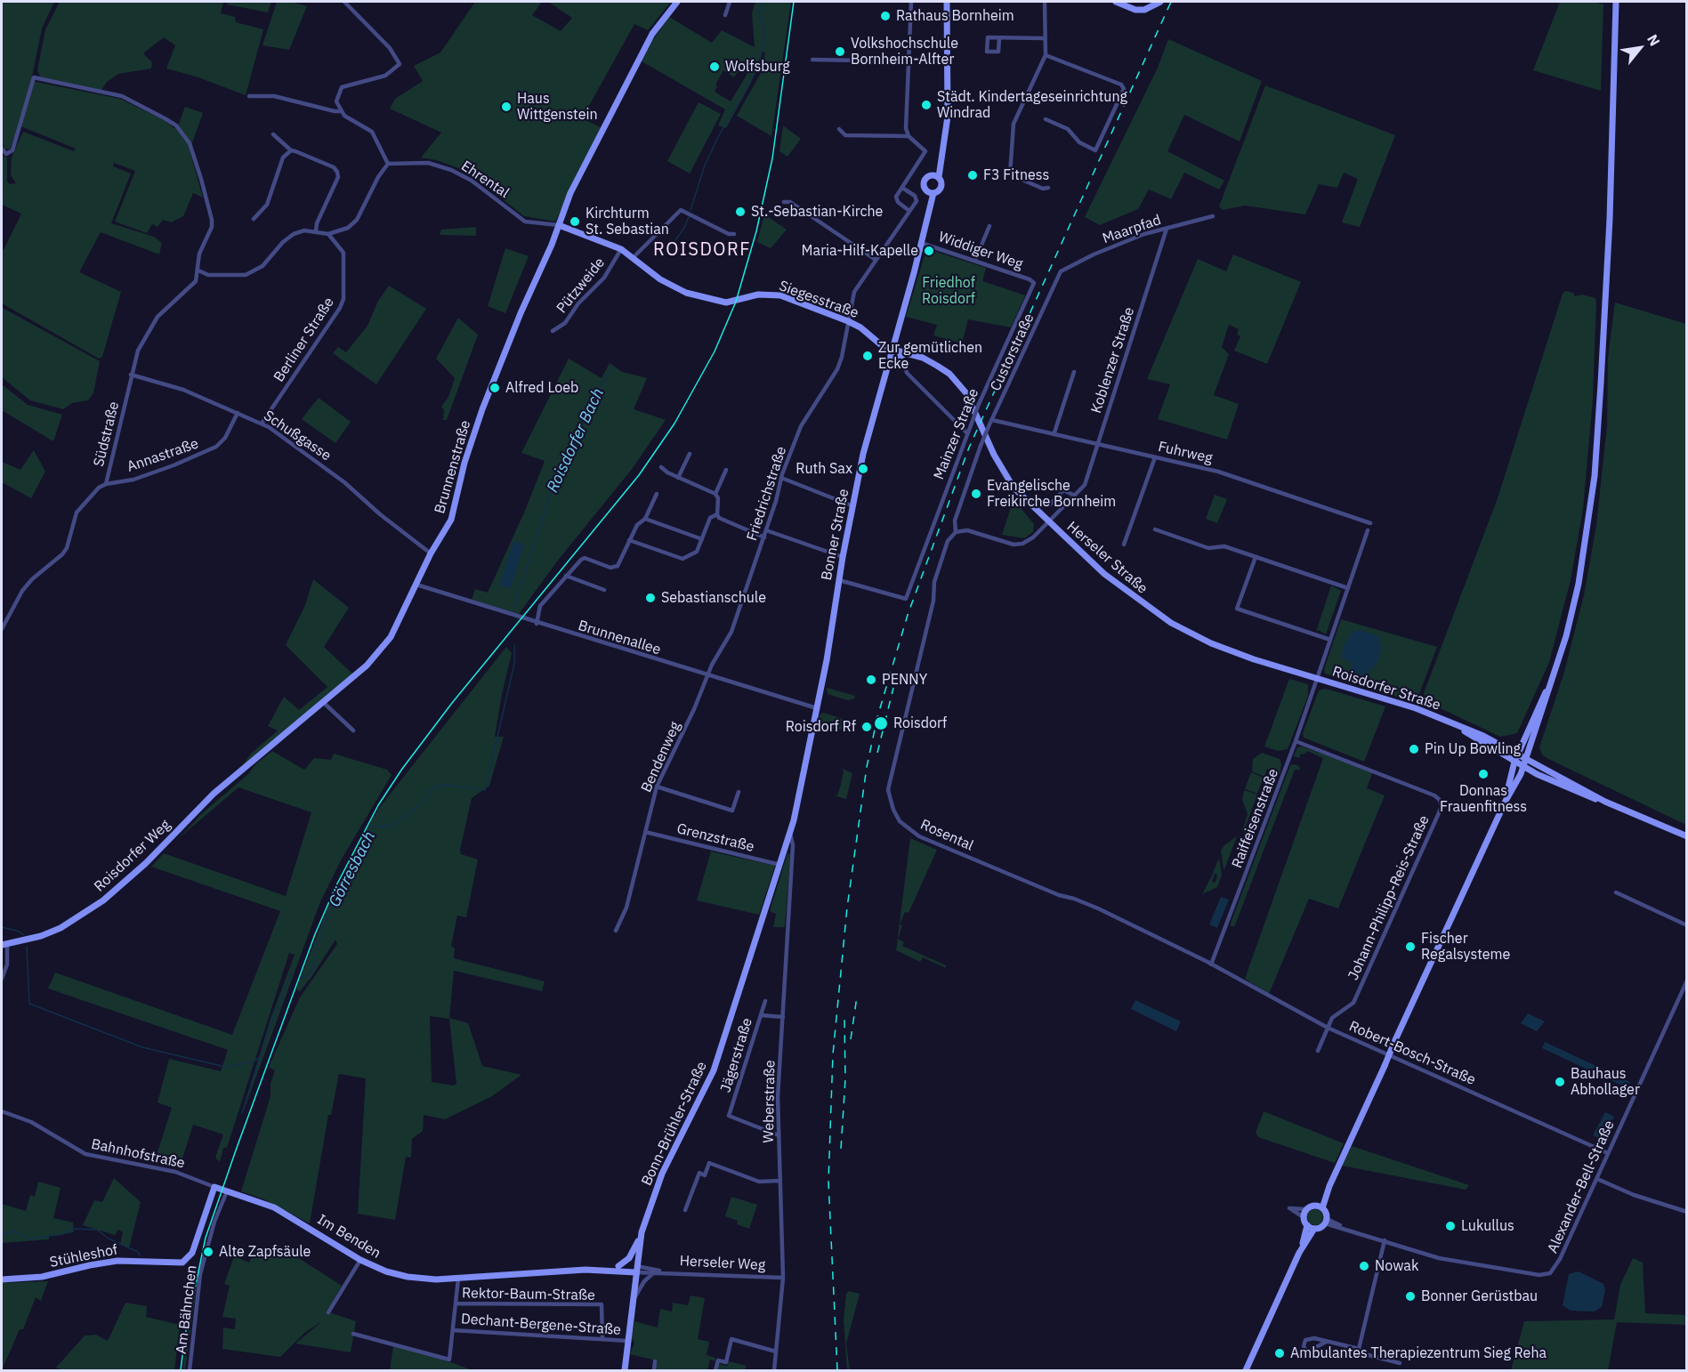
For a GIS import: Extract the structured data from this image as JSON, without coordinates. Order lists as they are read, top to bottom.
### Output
{
  "streets": {
    "street": [
      "Ehrental",
      "Maarpfad",
      "Widdiger Weg",
      "Pützweide",
      "Siegesstraße",
      "Berliner Straße",
      "Custorstraße",
      "Koblenzer Straße",
      "Südstraße",
      "Mainzer Straße",
      "Schußgasse",
      "Fuhrweg",
      "Annastraße",
      "Brunnenstraße",
      "Friedrichstraße",
      "Bonner Straße",
      "Herseler Straße",
      "Brunnenallee",
      "Roisdorfer Straße",
      "Bendenweg",
      "Raiffeisenstraße",
      "Rosental",
      "Grenzstraße",
      "Roisdorfer Weg",
      "Johann-Philipp-Reis-Straße",
      "Robert-Bosch-Straße",
      "Jägerstraße",
      "Weberstraße",
      "Bonn-Brühler-Straße",
      "Bahnhofstraße",
      "Alexander-Bell-Straße",
      "Im Benden",
      "Stühleshof",
      "Herseler Weg",
      "Rektor-Baum-Straße",
      "Am Bähnchen",
      "Dechant-Bergene-Straße"
    ]
  },
  "crossings": [
    ["Ehrental", "Siegesstraße"],
    ["Ehrental", "Brunnenstraße"],
    ["Maarpfad", "Custorstraße"],
    ["Maarpfad", "Koblenzer Straße"],
    ["Widdiger Weg", "Mainzer Straße"],
    ["Widdiger Weg", "Bonner Straße"],
    ["Pützweide", "Siegesstraße"],
    ["Siegesstraße", "Brunnenstraße"],
    ["Siegesstraße", "Friedrichstraße"],
    ["Siegesstraße", "Bonner Straße"],
    ["Siegesstraße", "Herseler Straße"],
    ["Berliner Straße", "Schußgasse"],
    ["Custorstraße", "Fuhrweg"],
    ["Custorstraße", "Rosental"],
    ["Koblenzer Straße", "Fuhrweg"],
    ["Koblenzer Straße", "Herseler Straße"],
    ["Südstraße", "Schußgasse"],
    ["Südstraße", "Annastraße"],
    ["Mainzer Straße", "Bonner Straße"],
    ["Schußgasse", "Annastraße"],
    ["Schußgasse", "Brunnenstraße"],
    ["Brunnenstraße", "Brunnenallee"],
    ["Brunnenstraße", "Roisdorfer Weg"],
    ["Friedrichstraße", "Brunnenallee"],
    ["Friedrichstraße", "Bendenweg"],
    ["Bonner Straße", "Herseler Straße"],
    ["Bonner Straße", "Brunnenallee"],
    ["Bonner Straße", "Grenzstraße"],
    ["Bonner Straße", "Weberstraße"],
    ["Bonner Straße", "Bonn-Brühler-Straße"],
    ["Herseler Straße", "Roisdorfer Straße"],
    ["Herseler Straße", "Raiffeisenstraße"],
    ["Brunnenallee", "Bendenweg"],
    ["Roisdorfer Straße", "Raiffeisenstraße"],
    ["Bendenweg", "Grenzstraße"],
    ["Raiffeisenstraße", "Rosental"],
    ["Raiffeisenstraße", "Johann-Philipp-Reis-Straße"],
    ["Raiffeisenstraße", "Robert-Bosch-Straße"],
    ["Rosental", "Robert-Bosch-Straße"],
    ["Grenzstraße", "Bonn-Brühler-Straße"],
    ["Johann-Philipp-Reis-Straße", "Robert-Bosch-Straße"],
    ["Robert-Bosch-Straße", "Alexander-Bell-Straße"],
    ["Jägerstraße", "Weberstraße"],
    ["Weberstraße", "Herseler Weg"],
    ["Bonn-Brühler-Straße", "Im Benden"],
    ["Bonn-Brühler-Straße", "Herseler Weg"],
    ["Bonn-Brühler-Straße", "Dechant-Bergene-Straße"],
    ["Bahnhofstraße", "Im Benden"],
    ["Bahnhofstraße", "Stühleshof"],
    ["Im Benden", "Stühleshof"],
    ["Im Benden", "Herseler Weg"],
    ["Im Benden", "Am Bähnchen"],
    ["Rektor-Baum-Straße", "Dechant-Bergene-Straße"]
  ],
  "districts": ["ROISDORF"],
  "water": ["Roisdorfer Bach", "Görresbach"],
  "parks": ["Friedhof Roisdorf"],
  "places": [
    "Rathaus Bornheim",
    "Volkshochschule Bornheim-Alfter",
    "Wolfsburg",
    "Städt. Kindertageseinrichtung Windrad",
    "Haus Wittgenstein",
    "F3 Fitness",
    "St.-Sebastian-Kirche",
    "Kirchturm St. Sebastian",
    "Maria-Hilf-Kapelle",
    "Zur gemütlichen Ecke",
    "Alfred Loeb",
    "Ruth Sax",
    "Evangelische Freikirche Bornheim",
    "Sebastianschule",
    "PENNY",
    "Roisdorf",
    "Roisdorf Rf",
    "Pin Up Bowling",
    "Donnas Frauenfitness",
    "Fischer Regalsysteme",
    "Bauhaus Abhollager",
    "Lukullus",
    "Alte Zapfsäule",
    "Nowak",
    "Bonner Gerüstbau",
    "Ambulantes Therapiezentrum Sieg Reha"
  ],
  "north": "top right"
}
